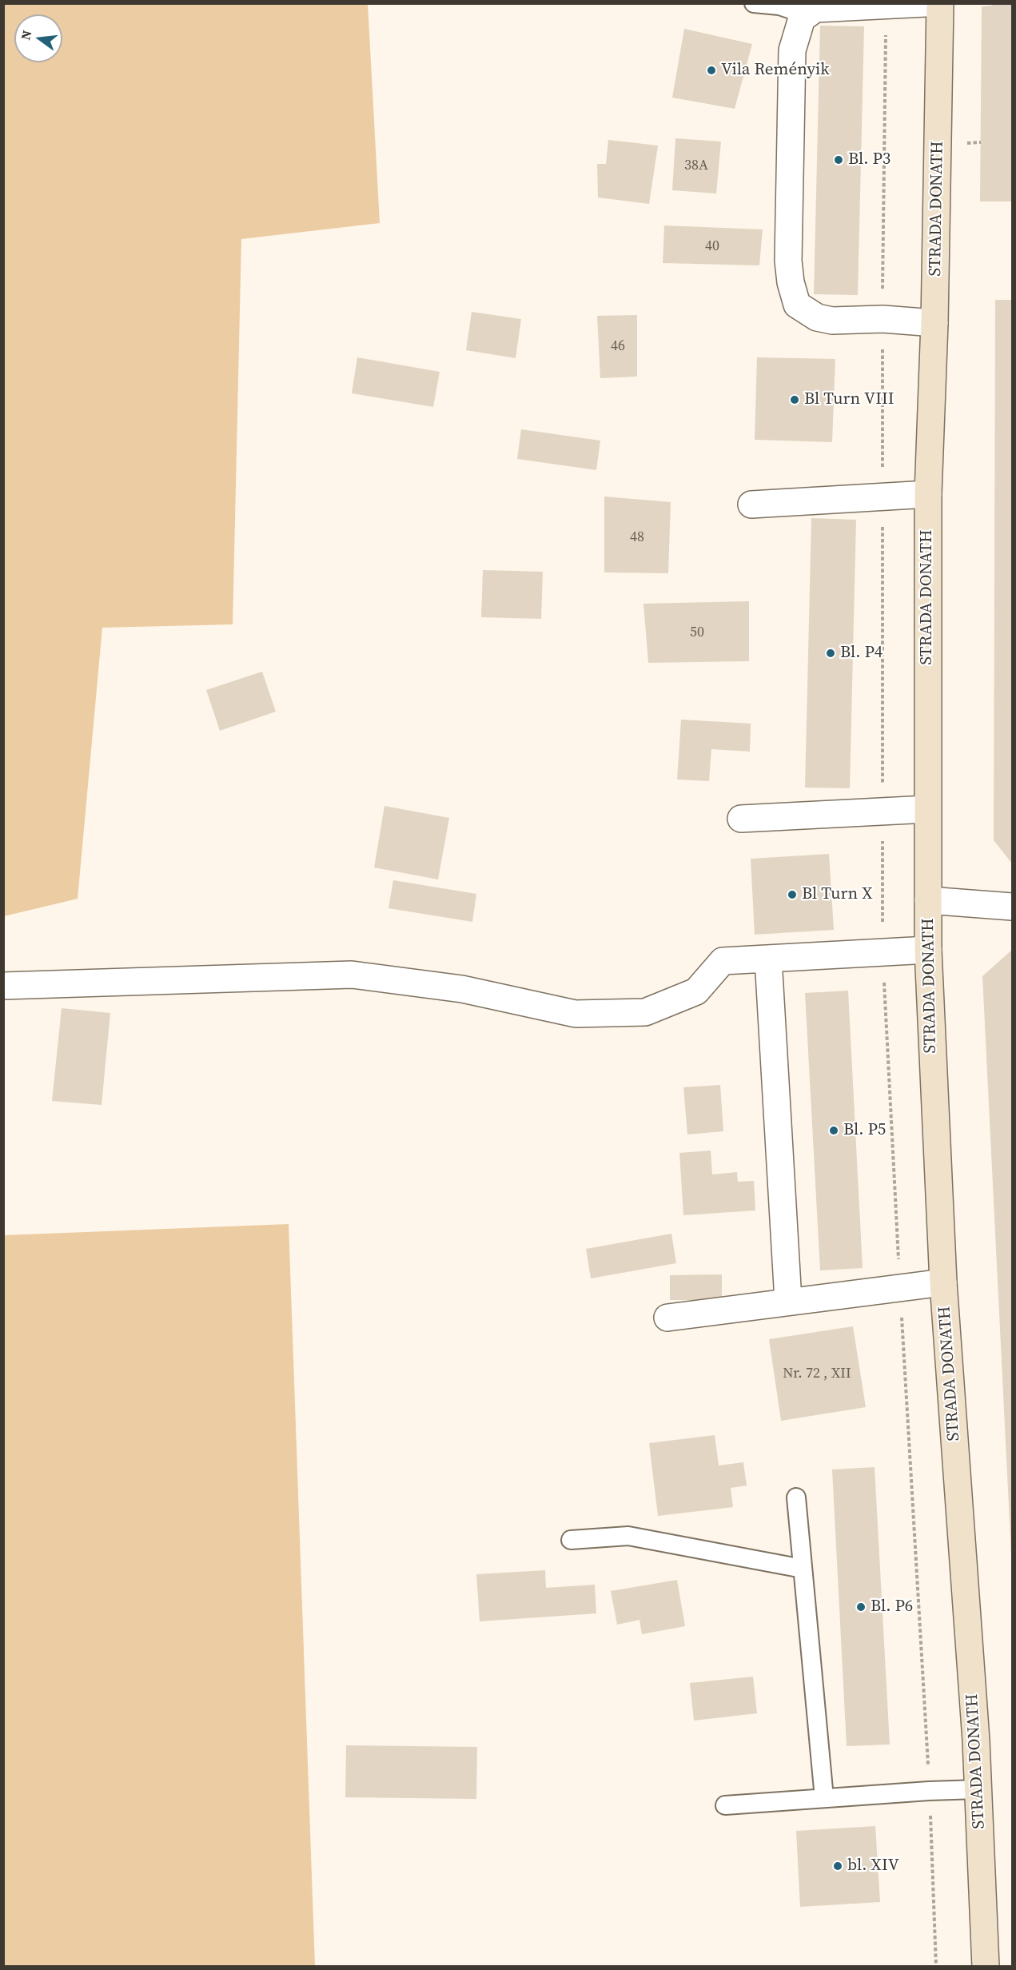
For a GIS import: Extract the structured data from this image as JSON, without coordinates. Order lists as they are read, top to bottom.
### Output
{
  "streets": {
    "main road": ["STRADA DONATH"]
  },
  "places": [
    "Vila Reményik",
    "Bl. P3",
    "Bl Turn VIII",
    "Bl. P4",
    "Bl Turn X",
    "Bl. P5",
    "Bl. P6",
    "bl. XIV"
  ],
  "house_numbers": [
    "38A",
    "40",
    "46",
    "48",
    "50",
    "Nr. 72 , XII"
  ],
  "north": "left"
}
